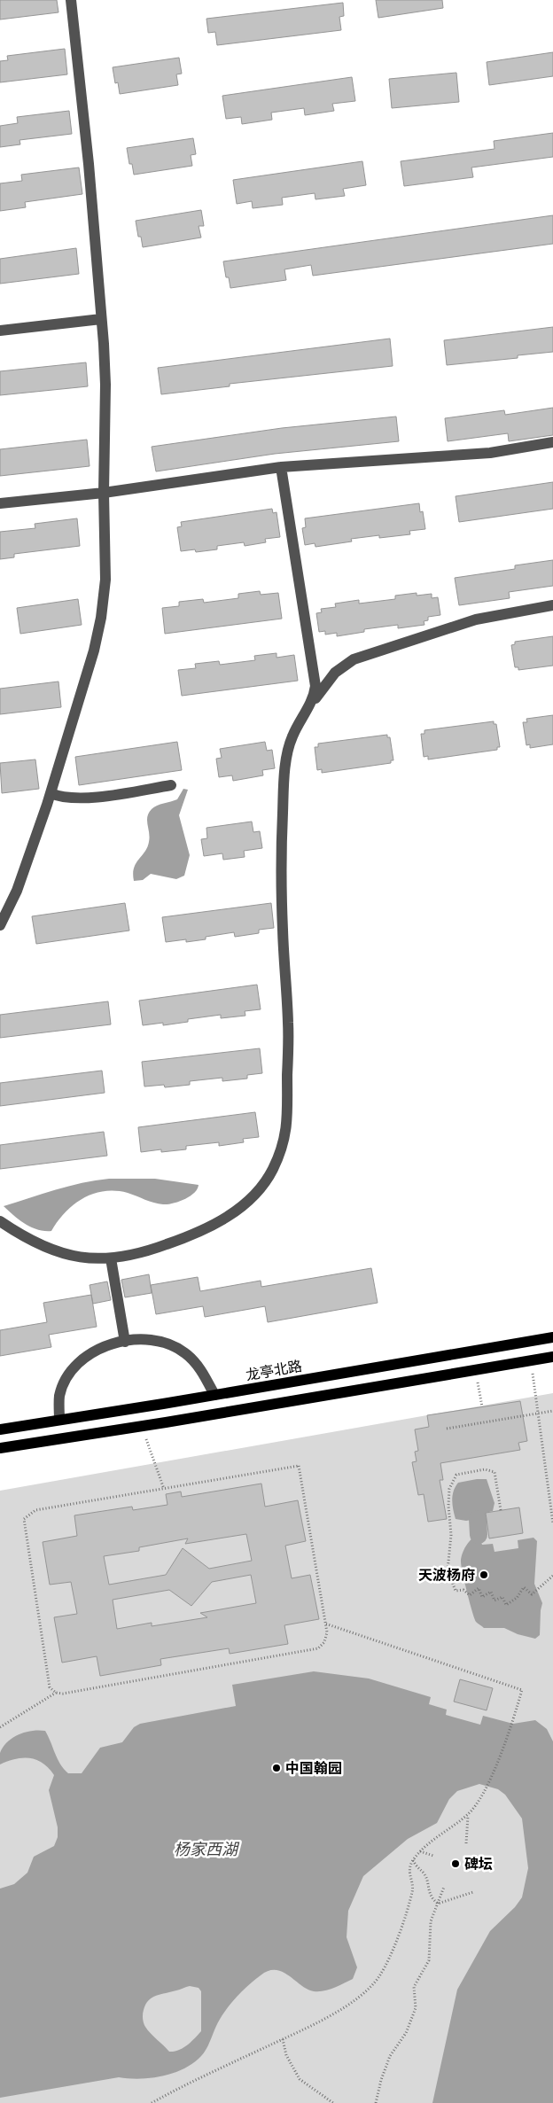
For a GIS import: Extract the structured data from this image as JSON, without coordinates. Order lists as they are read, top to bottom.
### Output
{
  "streets": {
    "main road": ["龙亭北路"]
  },
  "water": ["杨家西湖"],
  "places": ["天波杨府", "中国翰园", "碑坛"]
}
